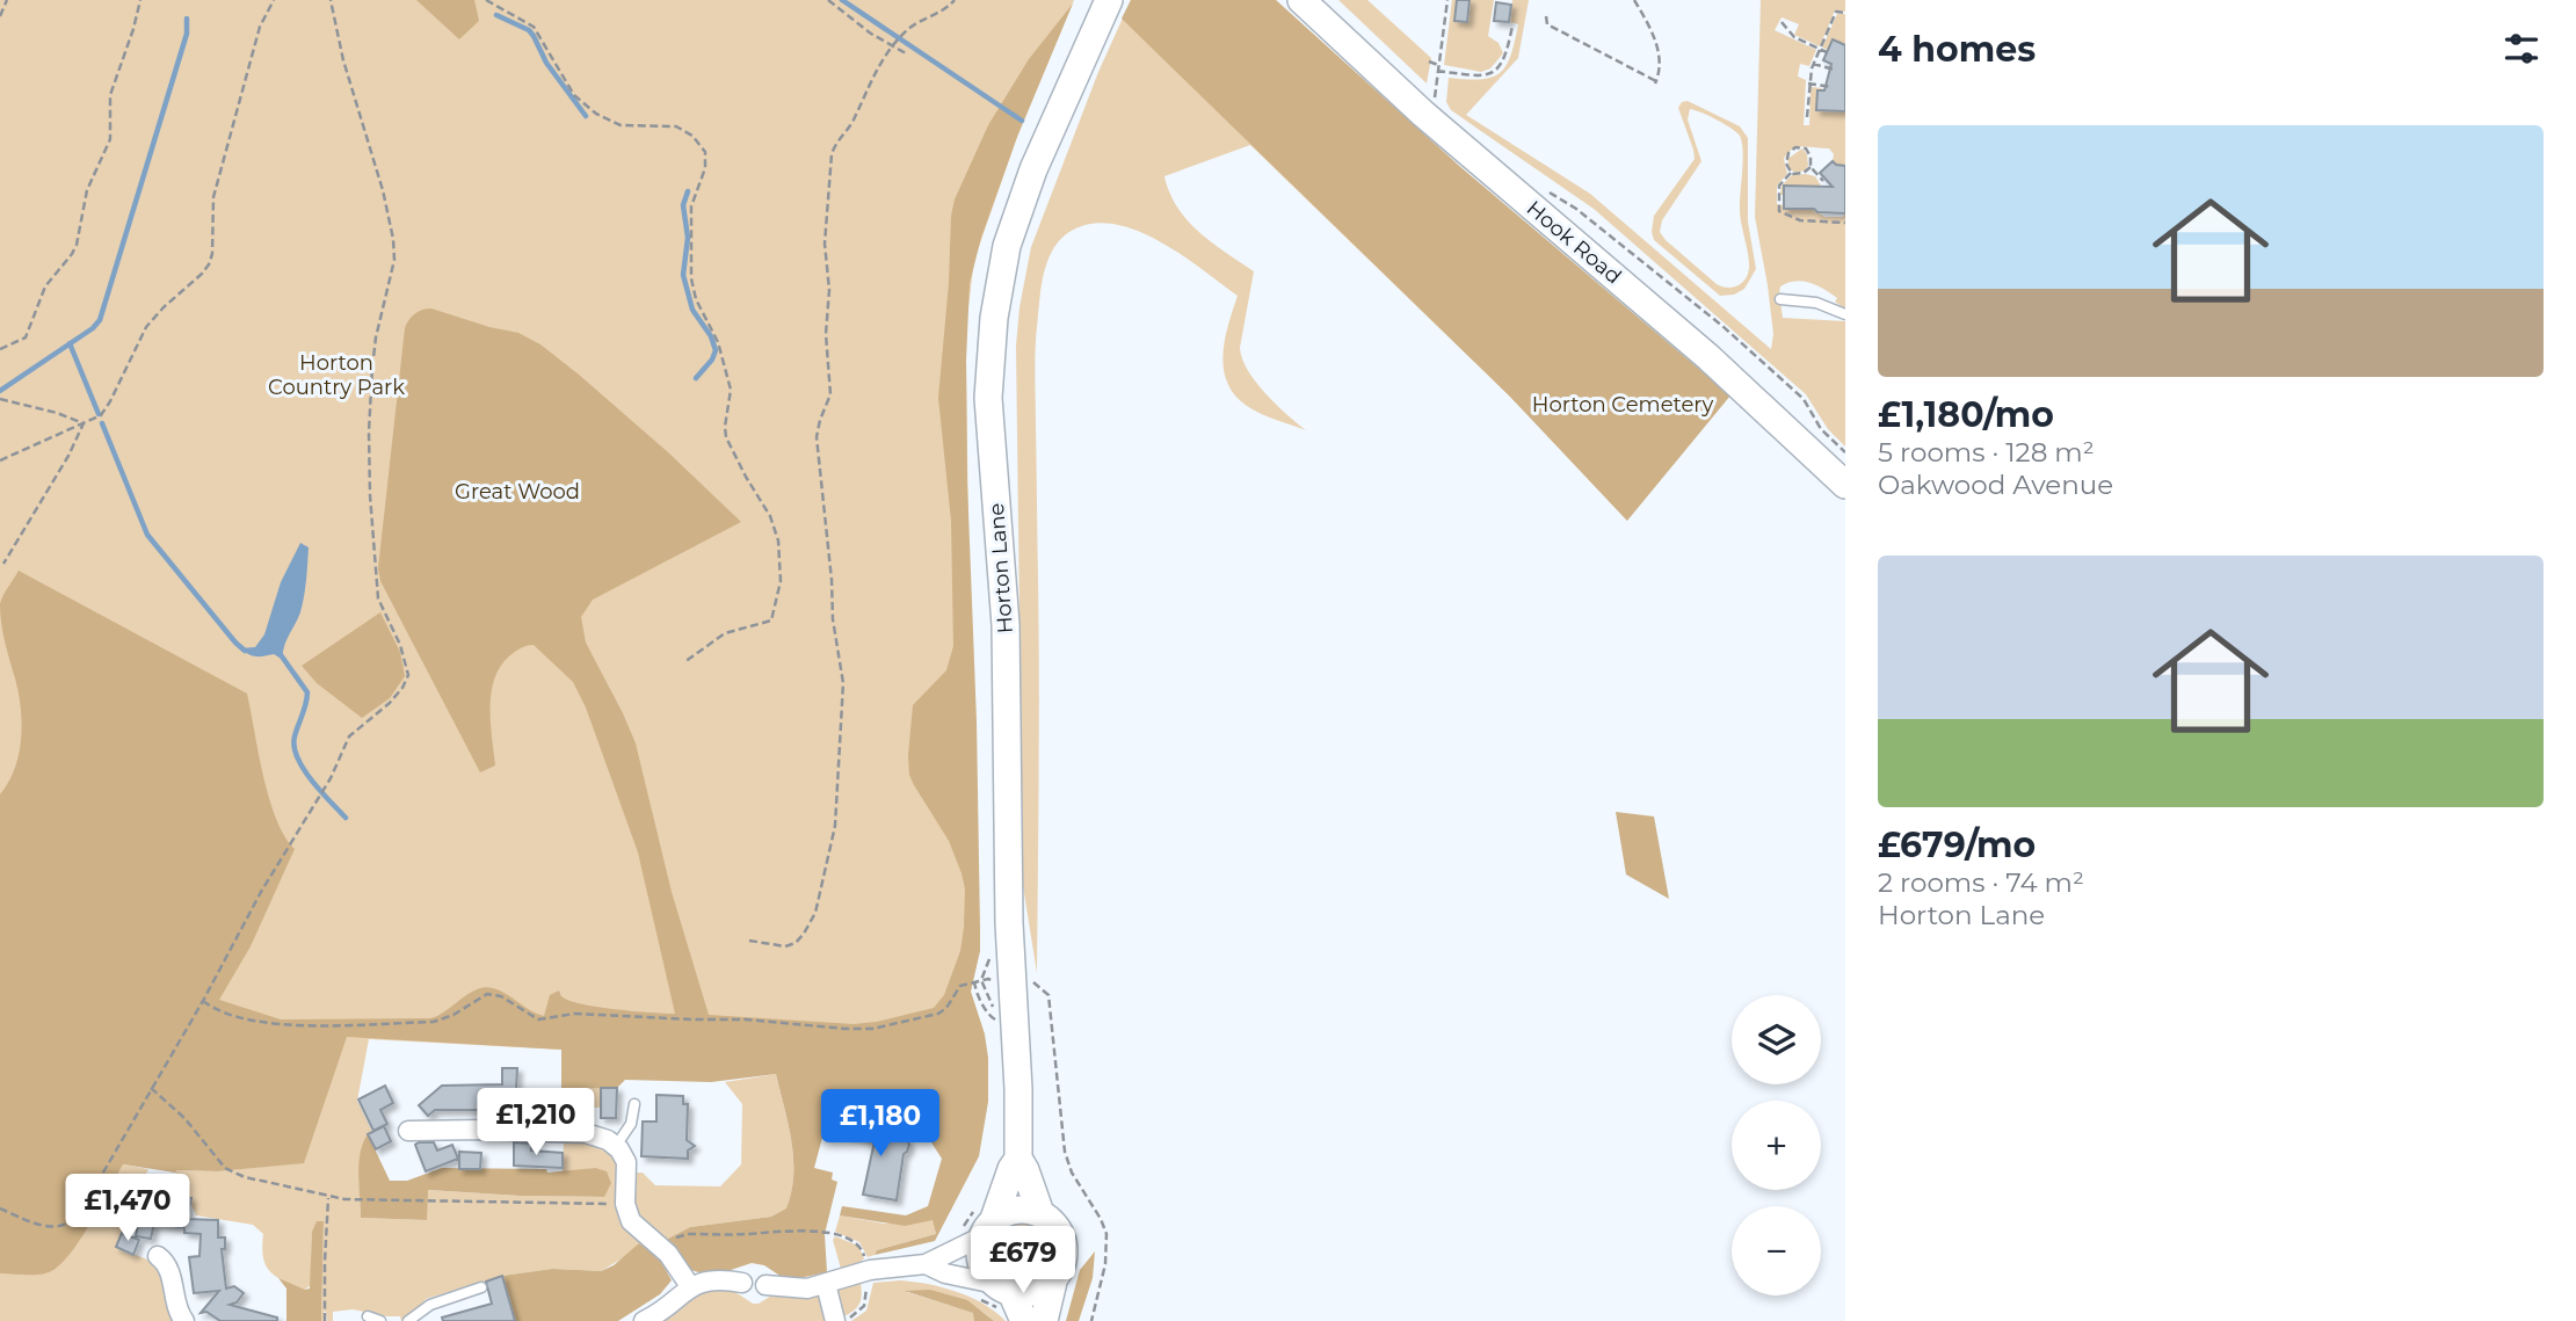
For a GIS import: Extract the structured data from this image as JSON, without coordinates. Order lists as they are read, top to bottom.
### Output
{
  "streets": {
    "street": ["Hook Road", "Horton Lane"]
  },
  "parks": ["Horton Country Park", "Horton Cemetery", "Great Wood"],
  "page": {
    "heading": "4 homes",
    "list": [
      {
        "name": "£1,180/mo",
        "note": "5 rooms · 128 m² · Oakwood Avenue"
      },
      {
        "name": "£679/mo",
        "note": "2 rooms · 74 m² · Horton Lane"
      }
    ],
    "map_buttons": ["+", "−"],
    "price": [
      "£1,210",
      "£1,180",
      "£1,470",
      "£679"
    ]
  }
}
